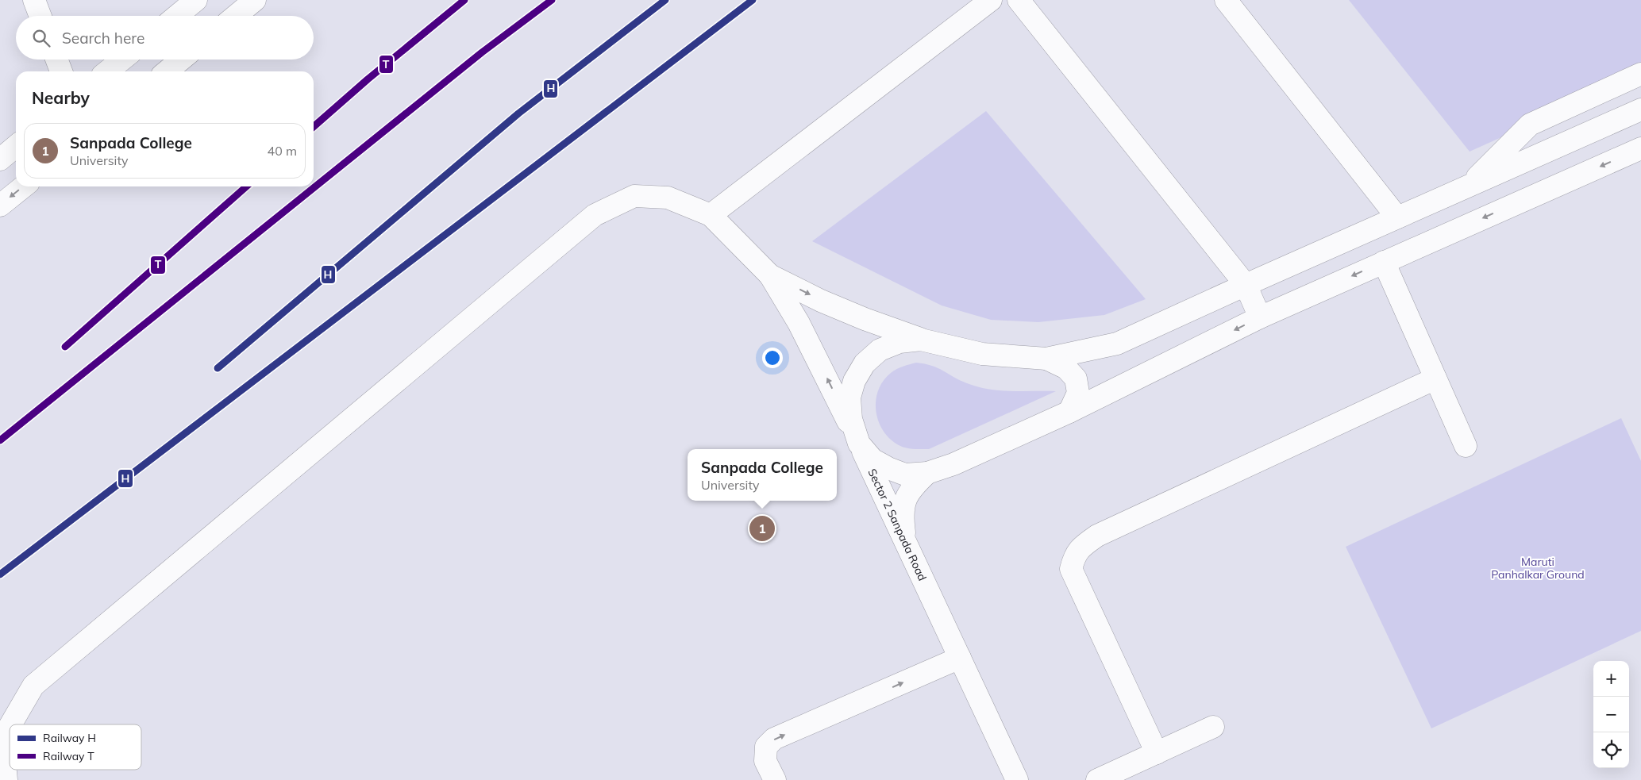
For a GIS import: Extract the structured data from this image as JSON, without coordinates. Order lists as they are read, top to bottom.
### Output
{
  "streets": {
    "street": ["Sector 2 Sanpada Road"]
  },
  "parks": ["Maruti Panhalkar Ground"],
  "lines": ["rail line H", "rail line T"],
  "legend": ["Railway H", "Railway T"],
  "page": {
    "search": "Search here",
    "heading": "Nearby",
    "list": [
      {
        "mark": "1",
        "name": "Sanpada College",
        "note": "University",
        "value": "40 m"
      }
    ],
    "popup": ["Sanpada College", "University"],
    "pins": "1",
    "map_buttons": ["+", "−"]
  }
}
